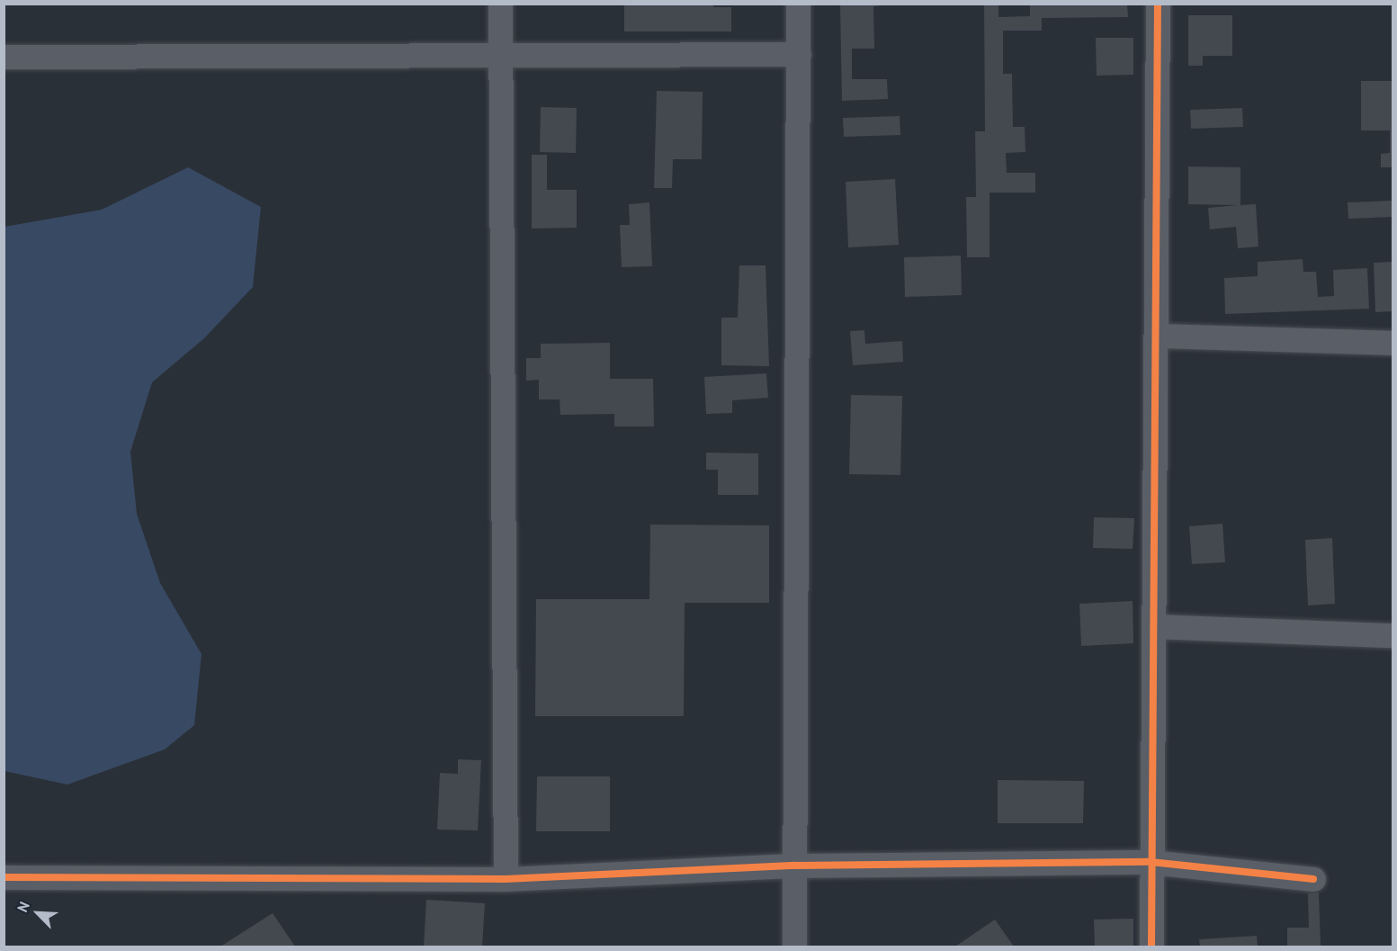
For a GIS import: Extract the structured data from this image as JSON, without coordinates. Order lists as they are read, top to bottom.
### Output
{
  "north": "top left"
}
